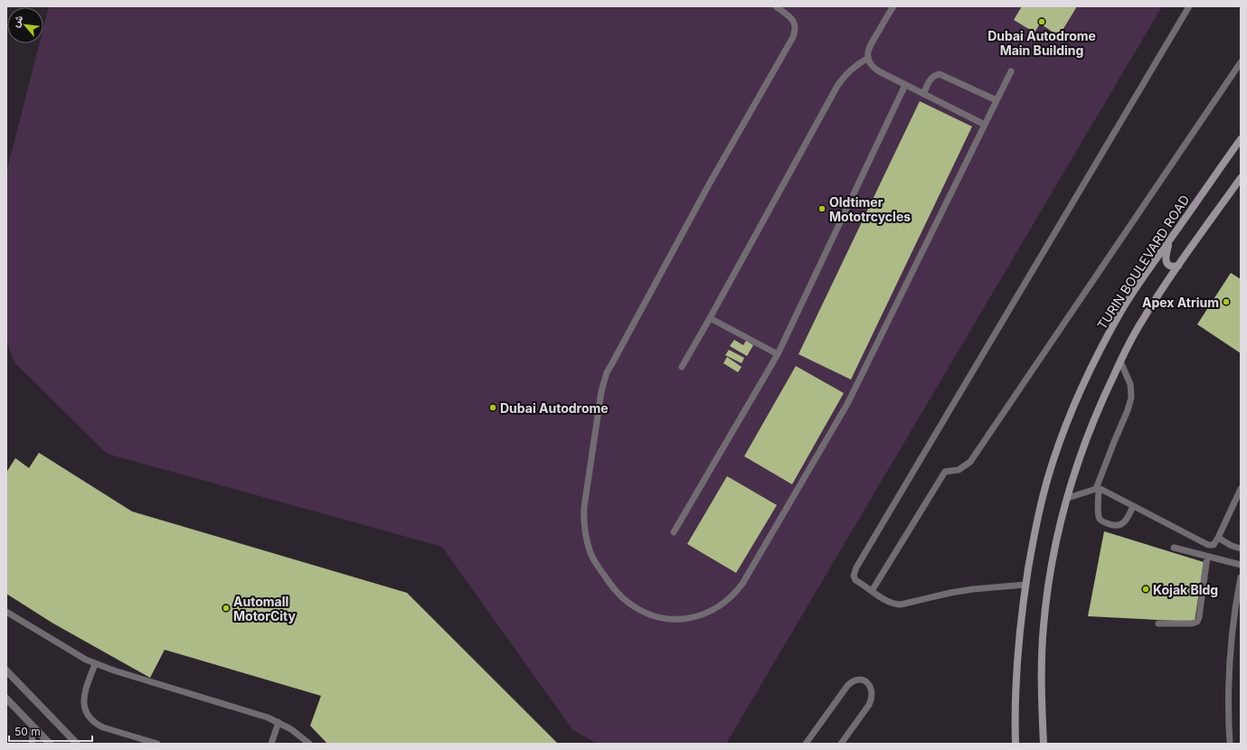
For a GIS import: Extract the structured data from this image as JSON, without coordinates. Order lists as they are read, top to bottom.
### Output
{
  "streets": {
    "main road": ["TURIN BOULEVARD ROAD"]
  },
  "places": [
    "Dubai Autodrome Main Building",
    "Oldtimer Mototrcycles",
    "Apex Atrium",
    "Dubai Autodrome",
    "Kojak Bldg",
    "Automall MotorCity"
  ],
  "scale_bar": "50 m",
  "north": "top left"
}
